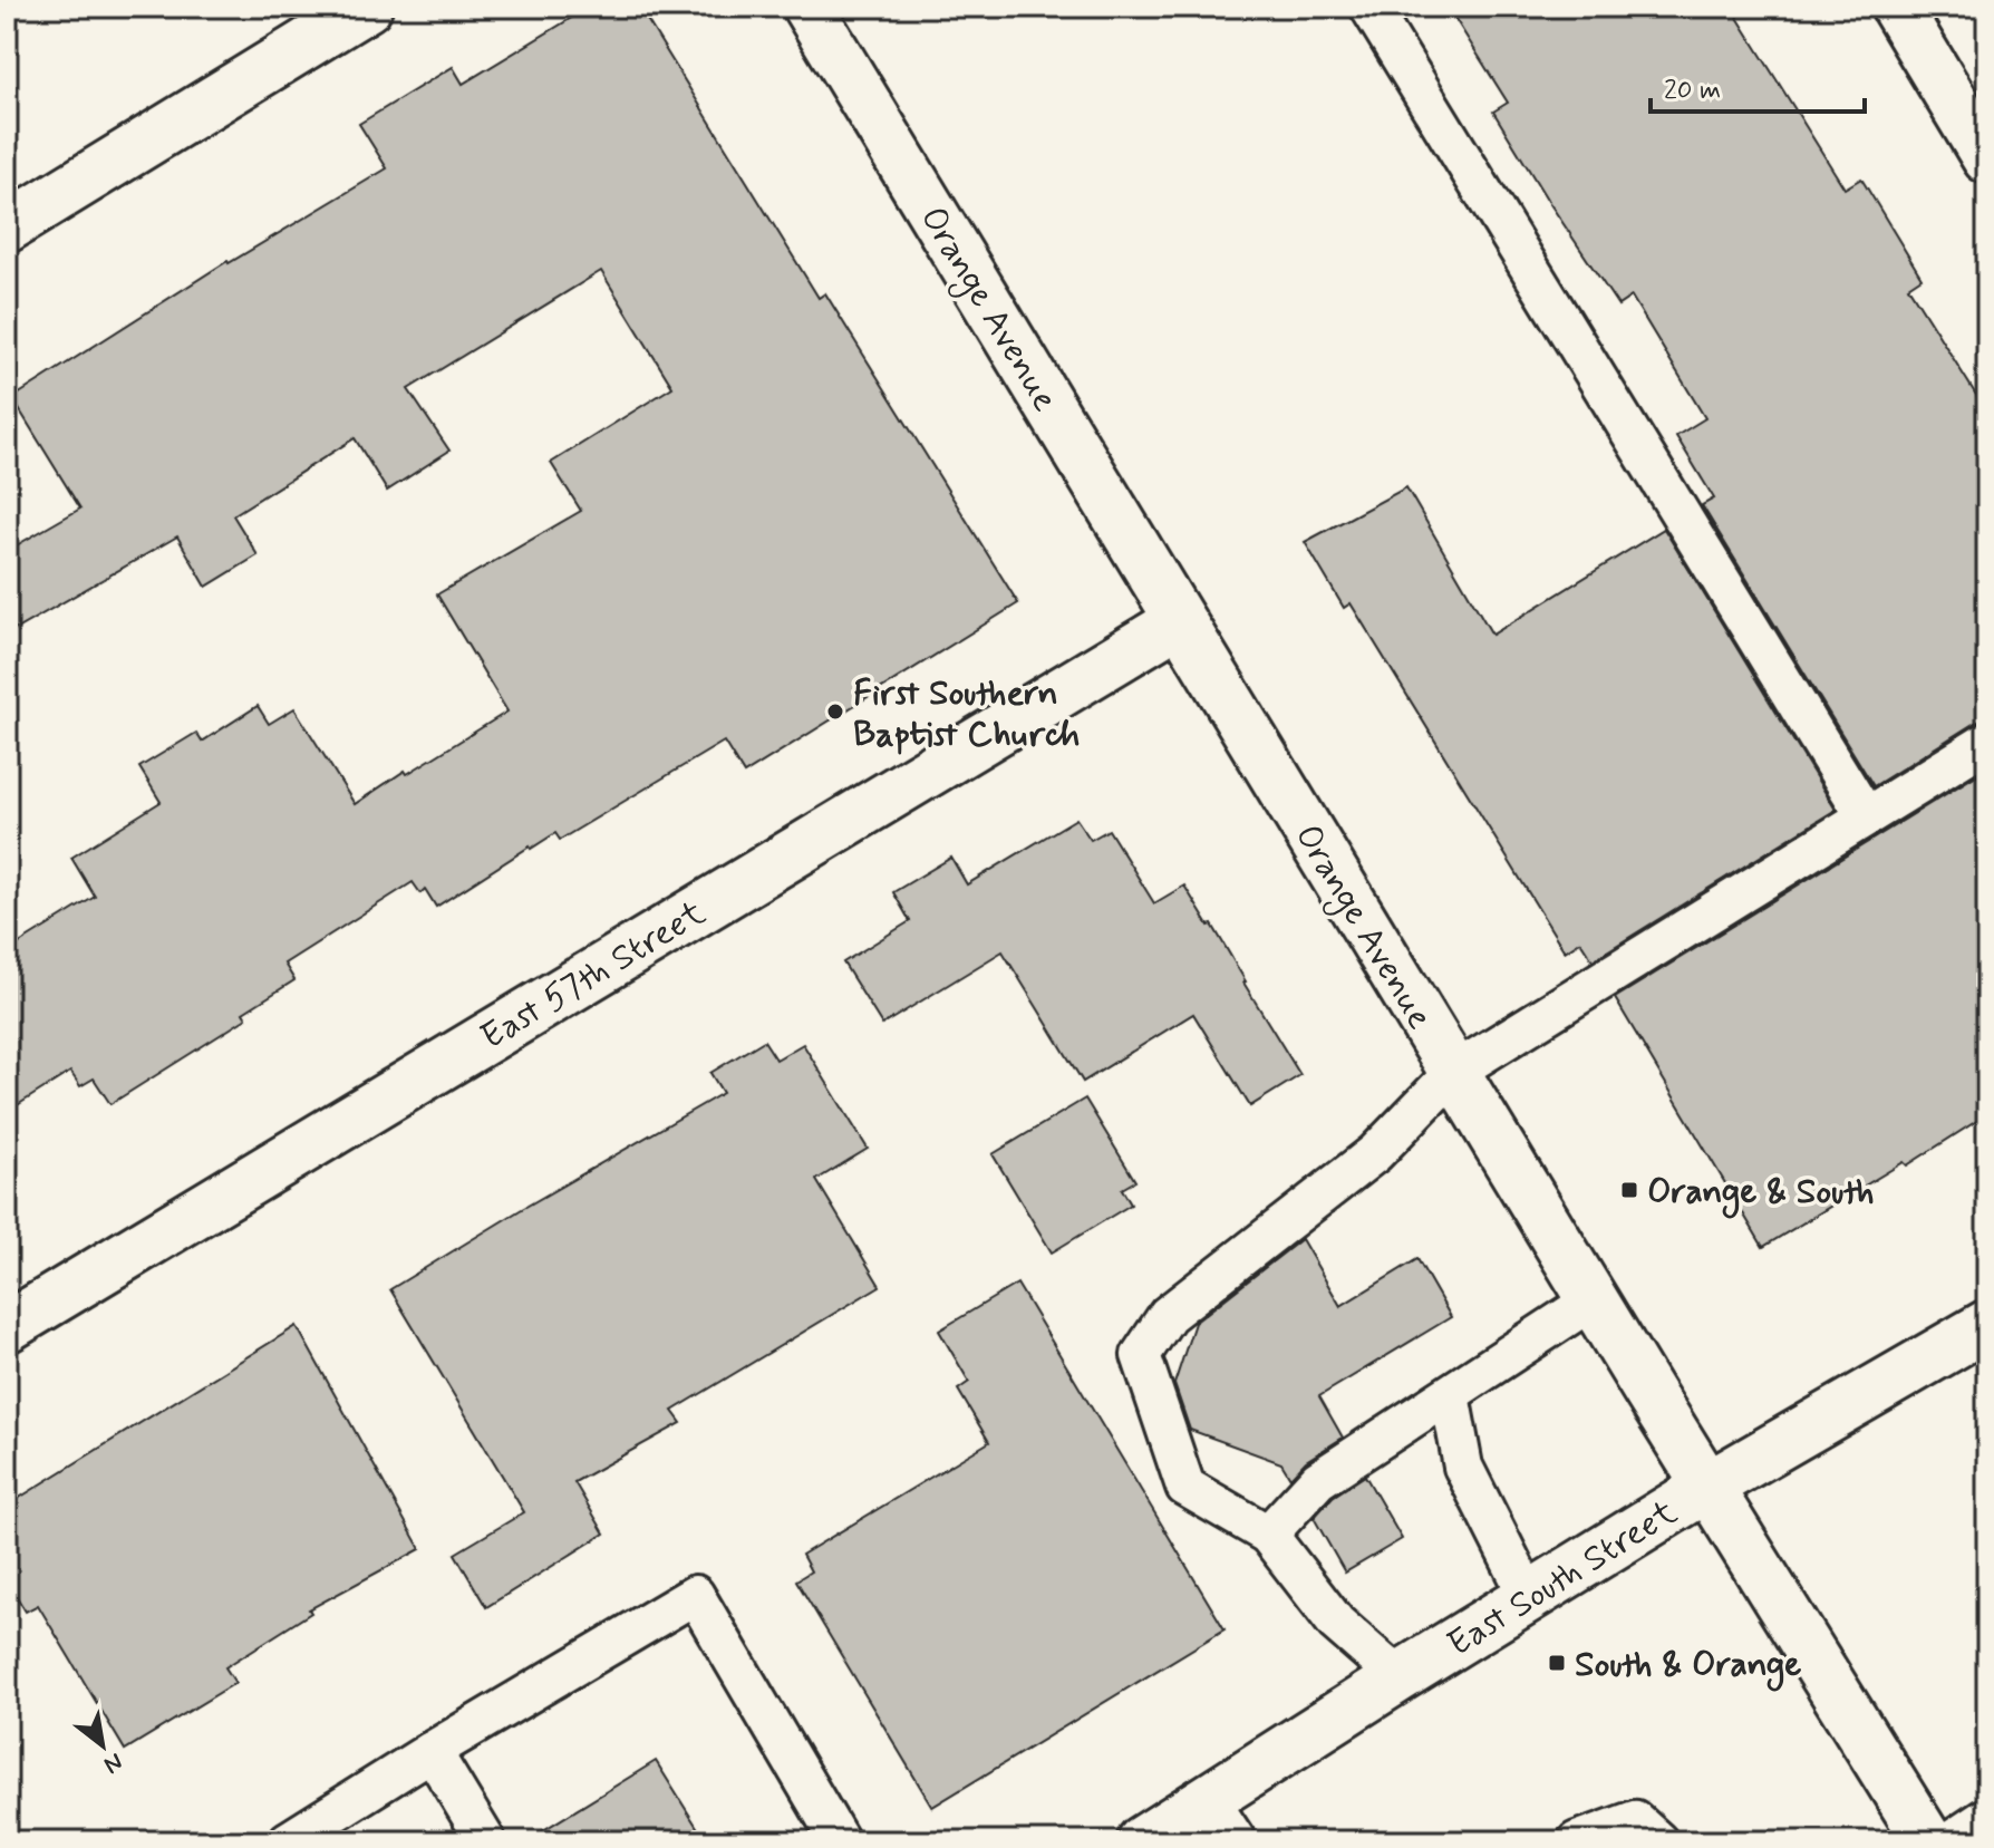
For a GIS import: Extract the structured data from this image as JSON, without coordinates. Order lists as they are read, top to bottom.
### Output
{
  "streets": {
    "street": ["Orange Avenue", "East 57th Street", "East South Street"]
  },
  "crossings": [
    ["Orange Avenue", "East 57th Street"],
    ["Orange Avenue", "East South Street"]
  ],
  "places": {
    "other": ["First Southern Baptist Church"],
    "transit": ["Orange & South", "South & Orange"]
  },
  "scale_bar": "20 m",
  "north": "bottom right"
}
